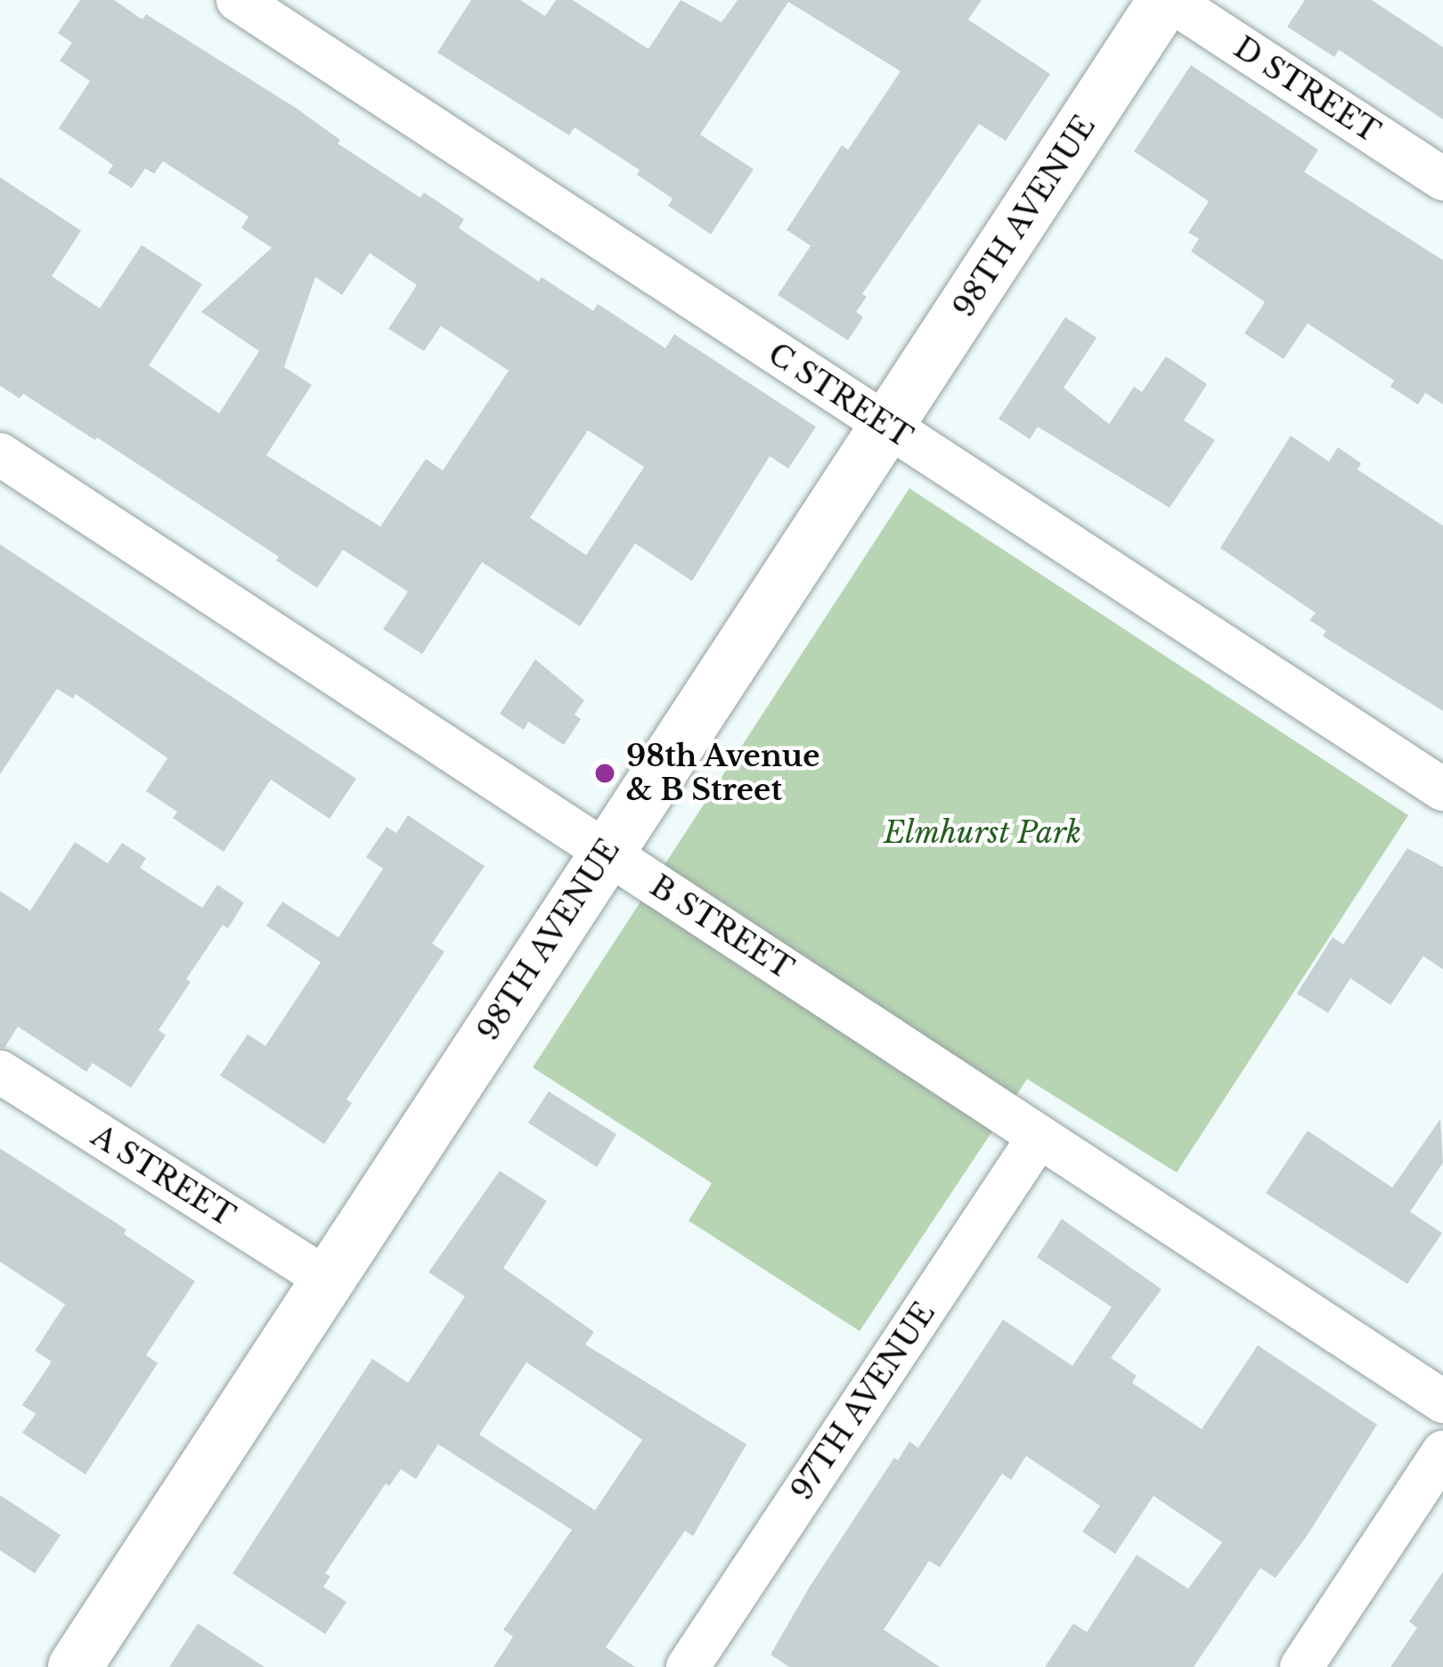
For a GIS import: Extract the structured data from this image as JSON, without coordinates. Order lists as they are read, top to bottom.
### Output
{
  "streets": {
    "main road": ["98TH AVENUE"],
    "street": [
      "D STREET",
      "C STREET",
      "B STREET",
      "A STREET",
      "97TH AVENUE"
    ]
  },
  "crossings": [
    ["D STREET", "98TH AVENUE"],
    ["98TH AVENUE", "C STREET"],
    ["98TH AVENUE", "B STREET"],
    ["98TH AVENUE", "A STREET"],
    ["B STREET", "97TH AVENUE"]
  ],
  "parks": ["Elmhurst Park"],
  "places": ["98th Avenue & B Street"]
}
